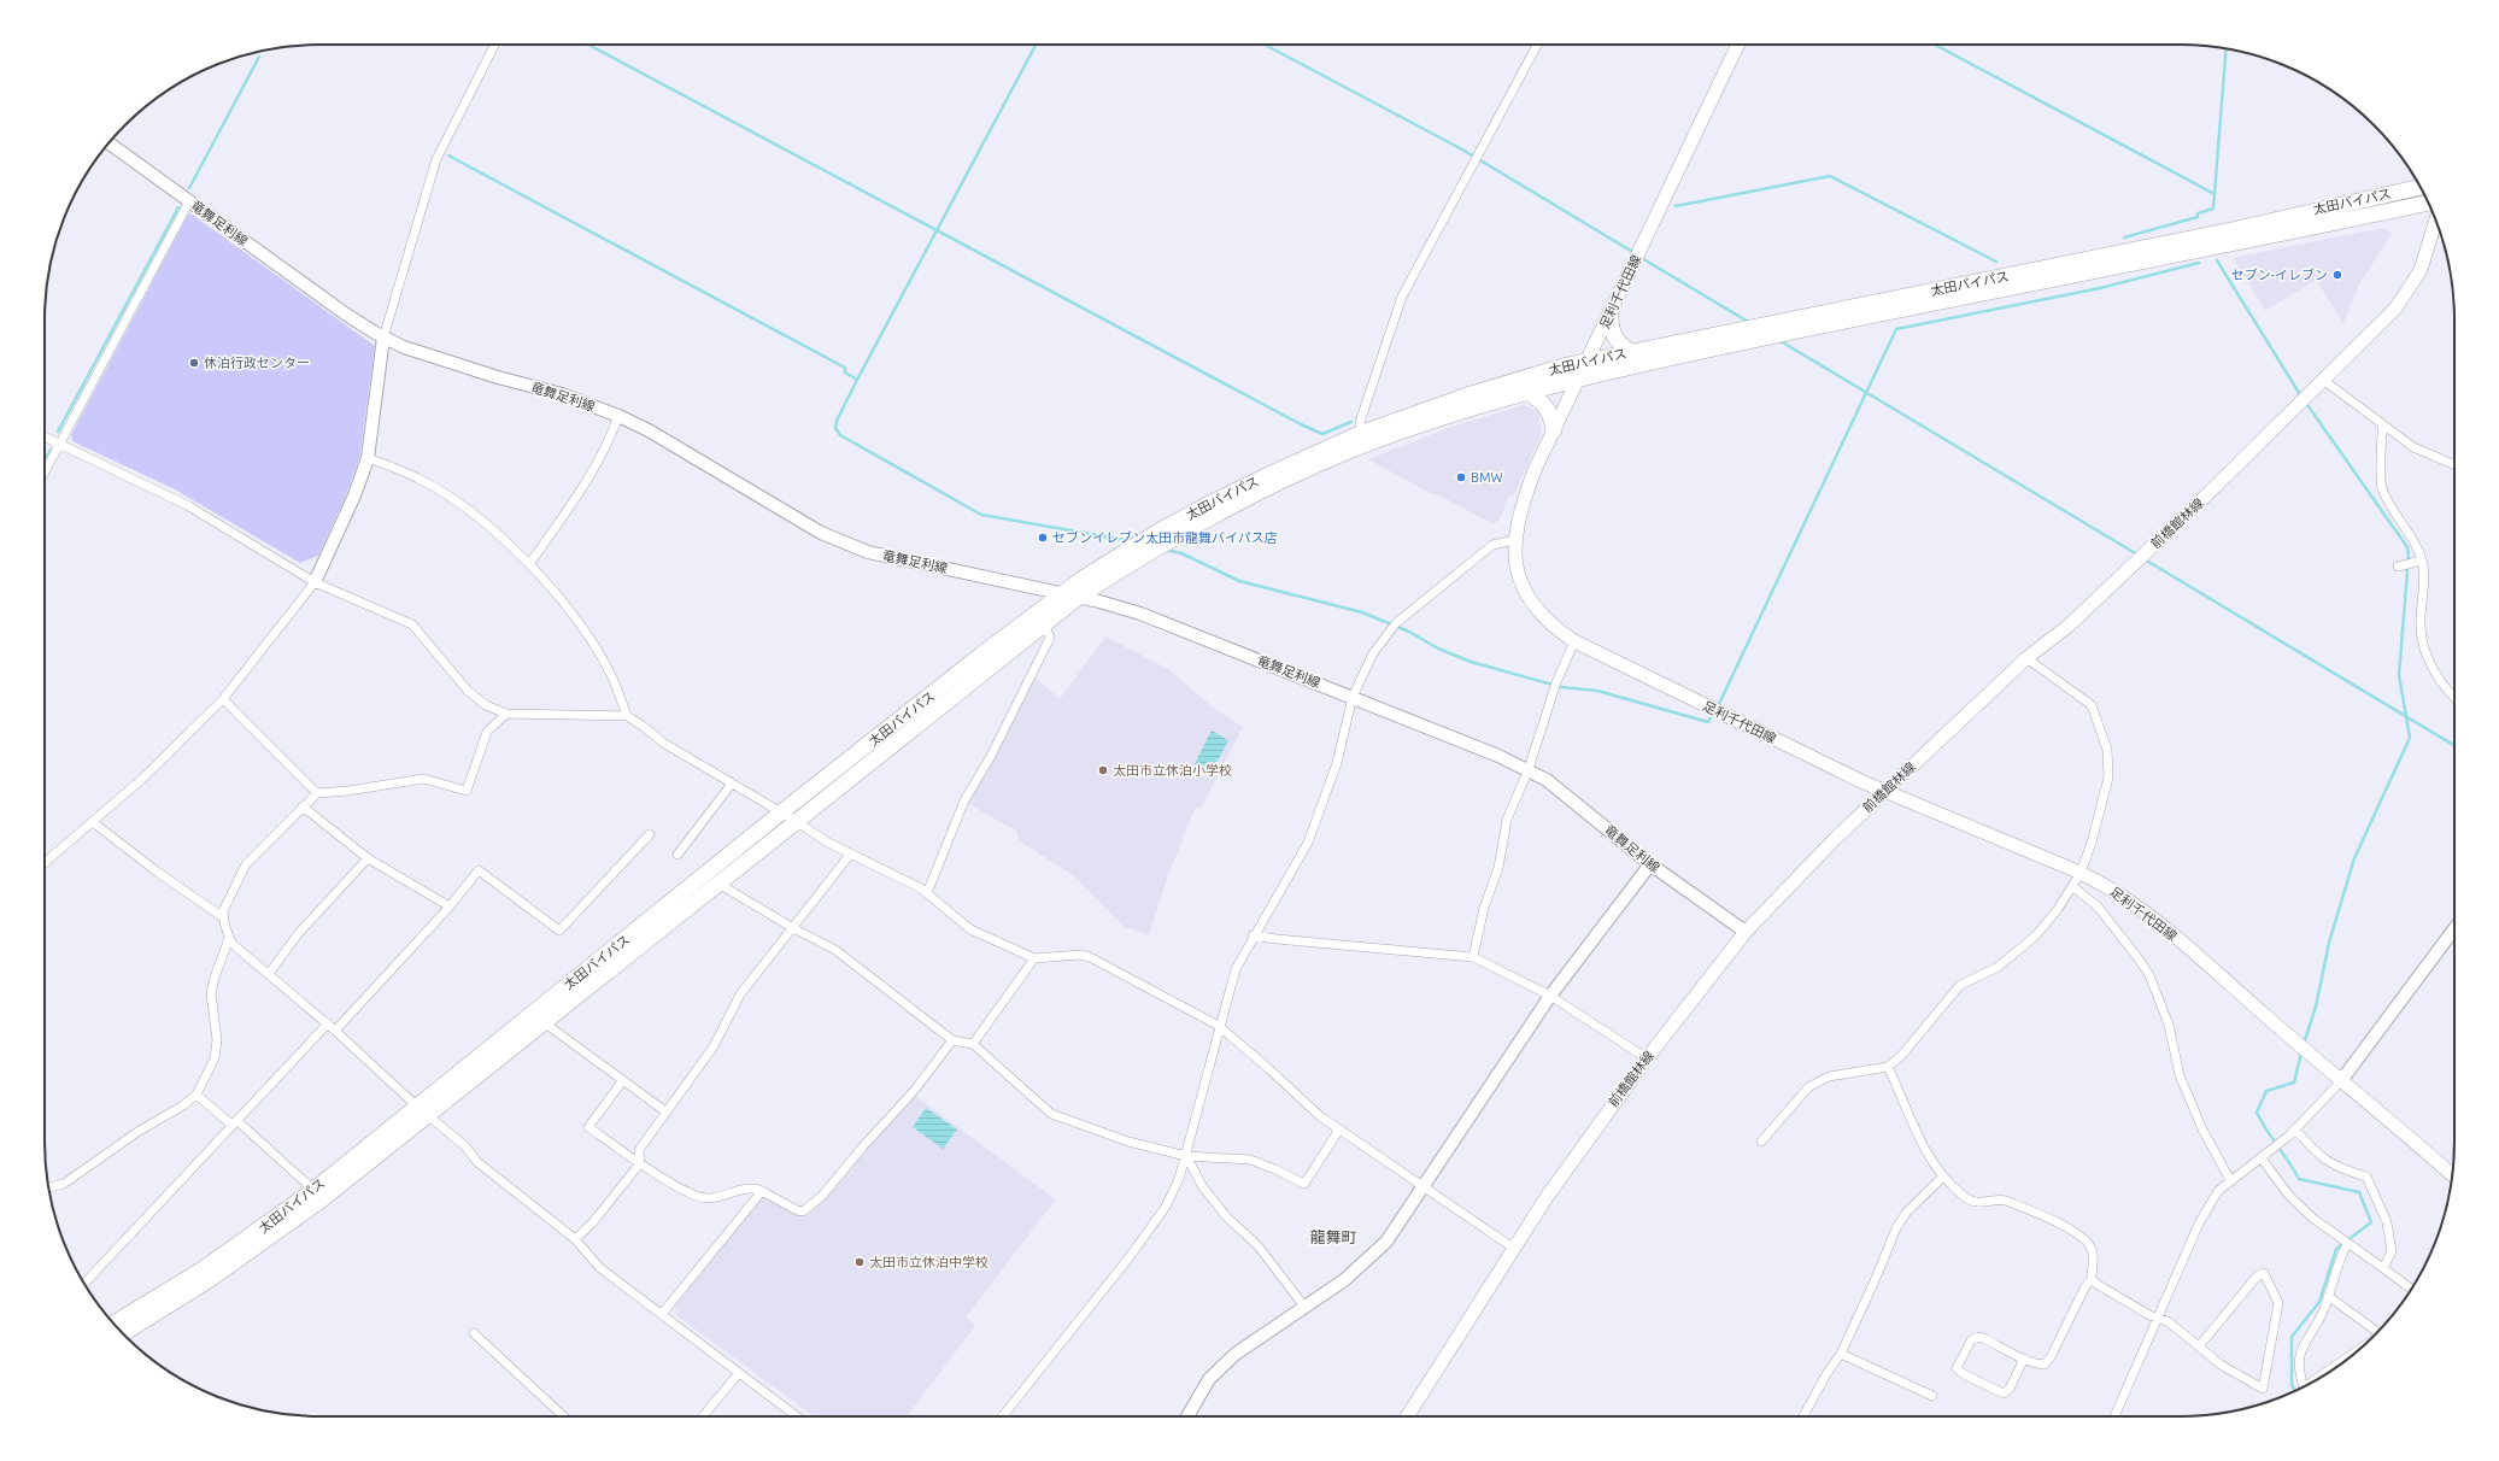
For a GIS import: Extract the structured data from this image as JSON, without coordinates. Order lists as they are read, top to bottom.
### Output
{
  "streets": {
    "highway": ["太田バイパス"],
    "main road": ["竜舞足利線", "足利千代田線", "前橋館林線"]
  },
  "crossings": [
    ["太田バイパス", "竜舞足利線"],
    ["太田バイパス", "足利千代田線"],
    ["竜舞足利線", "前橋館林線"],
    ["足利千代田線", "前橋館林線"]
  ],
  "districts": ["龍舞町"],
  "places": [
    "セブン-イレブン",
    "休泊行政センター",
    "BMW",
    "セブンイレブン太田市龍舞バイパス店",
    "太田市立休泊小学校",
    "太田市立休泊中学校"
  ]
}
